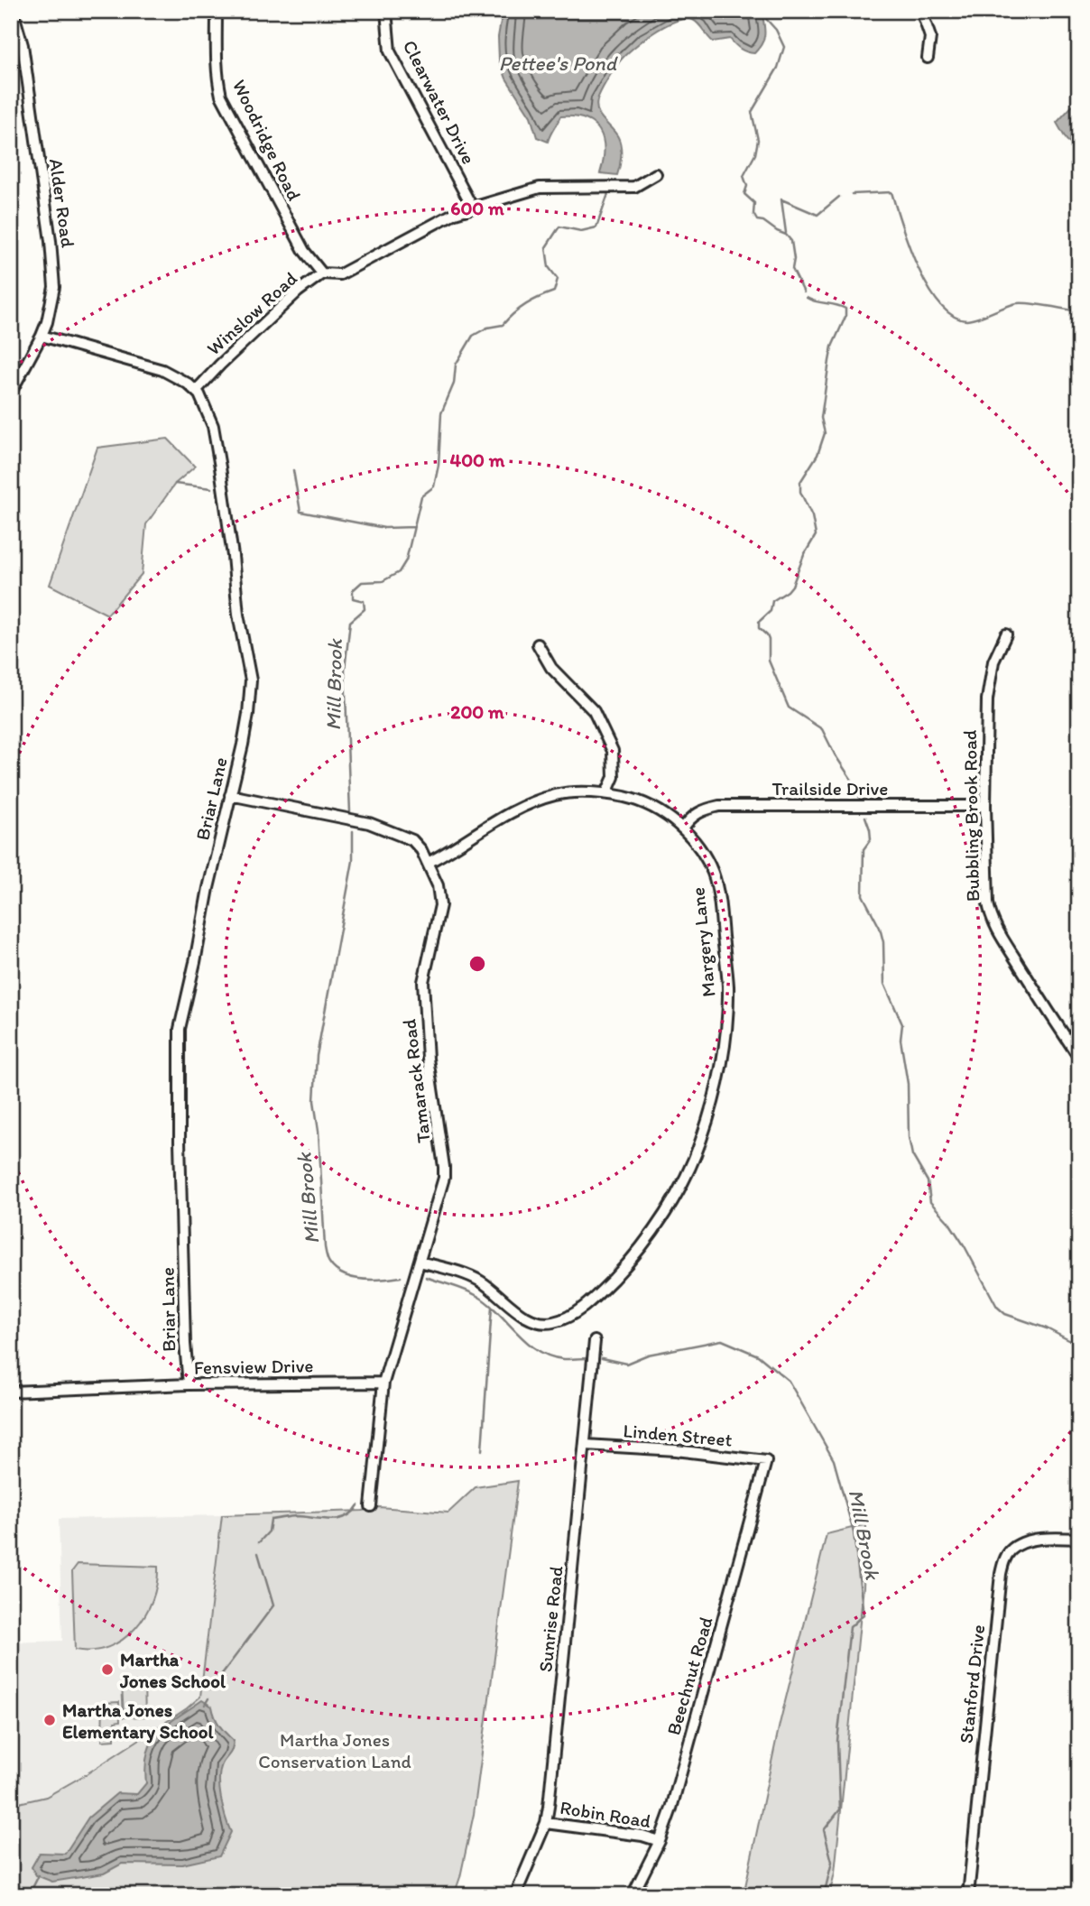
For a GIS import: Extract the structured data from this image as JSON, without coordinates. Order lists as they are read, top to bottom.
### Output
{
  "streets": {
    "street": [
      "Clearwater Drive",
      "Woodridge Road",
      "Alder Road",
      "Winslow Road",
      "Trailside Drive",
      "Briar Lane",
      "Bubbling Brook Road",
      "Margery Lane",
      "Tamarack Road",
      "Fensview Drive",
      "Linden Street",
      "Sunrise Road",
      "Beechnut Road",
      "Stanford Drive",
      "Robin Road"
    ]
  },
  "crossings": [
    ["Clearwater Drive", "Winslow Road"],
    ["Woodridge Road", "Winslow Road"],
    ["Alder Road", "Briar Lane"],
    ["Winslow Road", "Briar Lane"],
    ["Trailside Drive", "Bubbling Brook Road"],
    ["Trailside Drive", "Margery Lane"],
    ["Briar Lane", "Tamarack Road"],
    ["Briar Lane", "Fensview Drive"],
    ["Margery Lane", "Tamarack Road"],
    ["Tamarack Road", "Fensview Drive"],
    ["Linden Street", "Sunrise Road"],
    ["Linden Street", "Beechnut Road"],
    ["Sunrise Road", "Robin Road"],
    ["Beechnut Road", "Robin Road"]
  ],
  "water": ["Pettee's Pond", "Mill Brook"],
  "parks": ["Martha Jones Conservation Land"],
  "places": ["Martha Jones School", "Martha Jones Elementary School"],
  "rings": ["600 m", "400 m", "200 m"]
}
